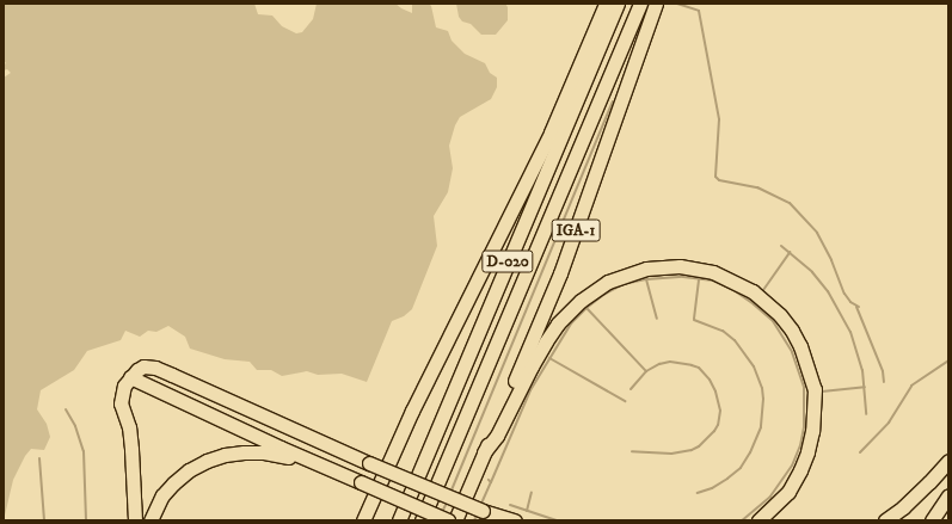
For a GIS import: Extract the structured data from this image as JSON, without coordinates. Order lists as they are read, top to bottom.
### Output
{
  "streets": {
    "highway": ["IGA-1", "D-020"]
  }
}
